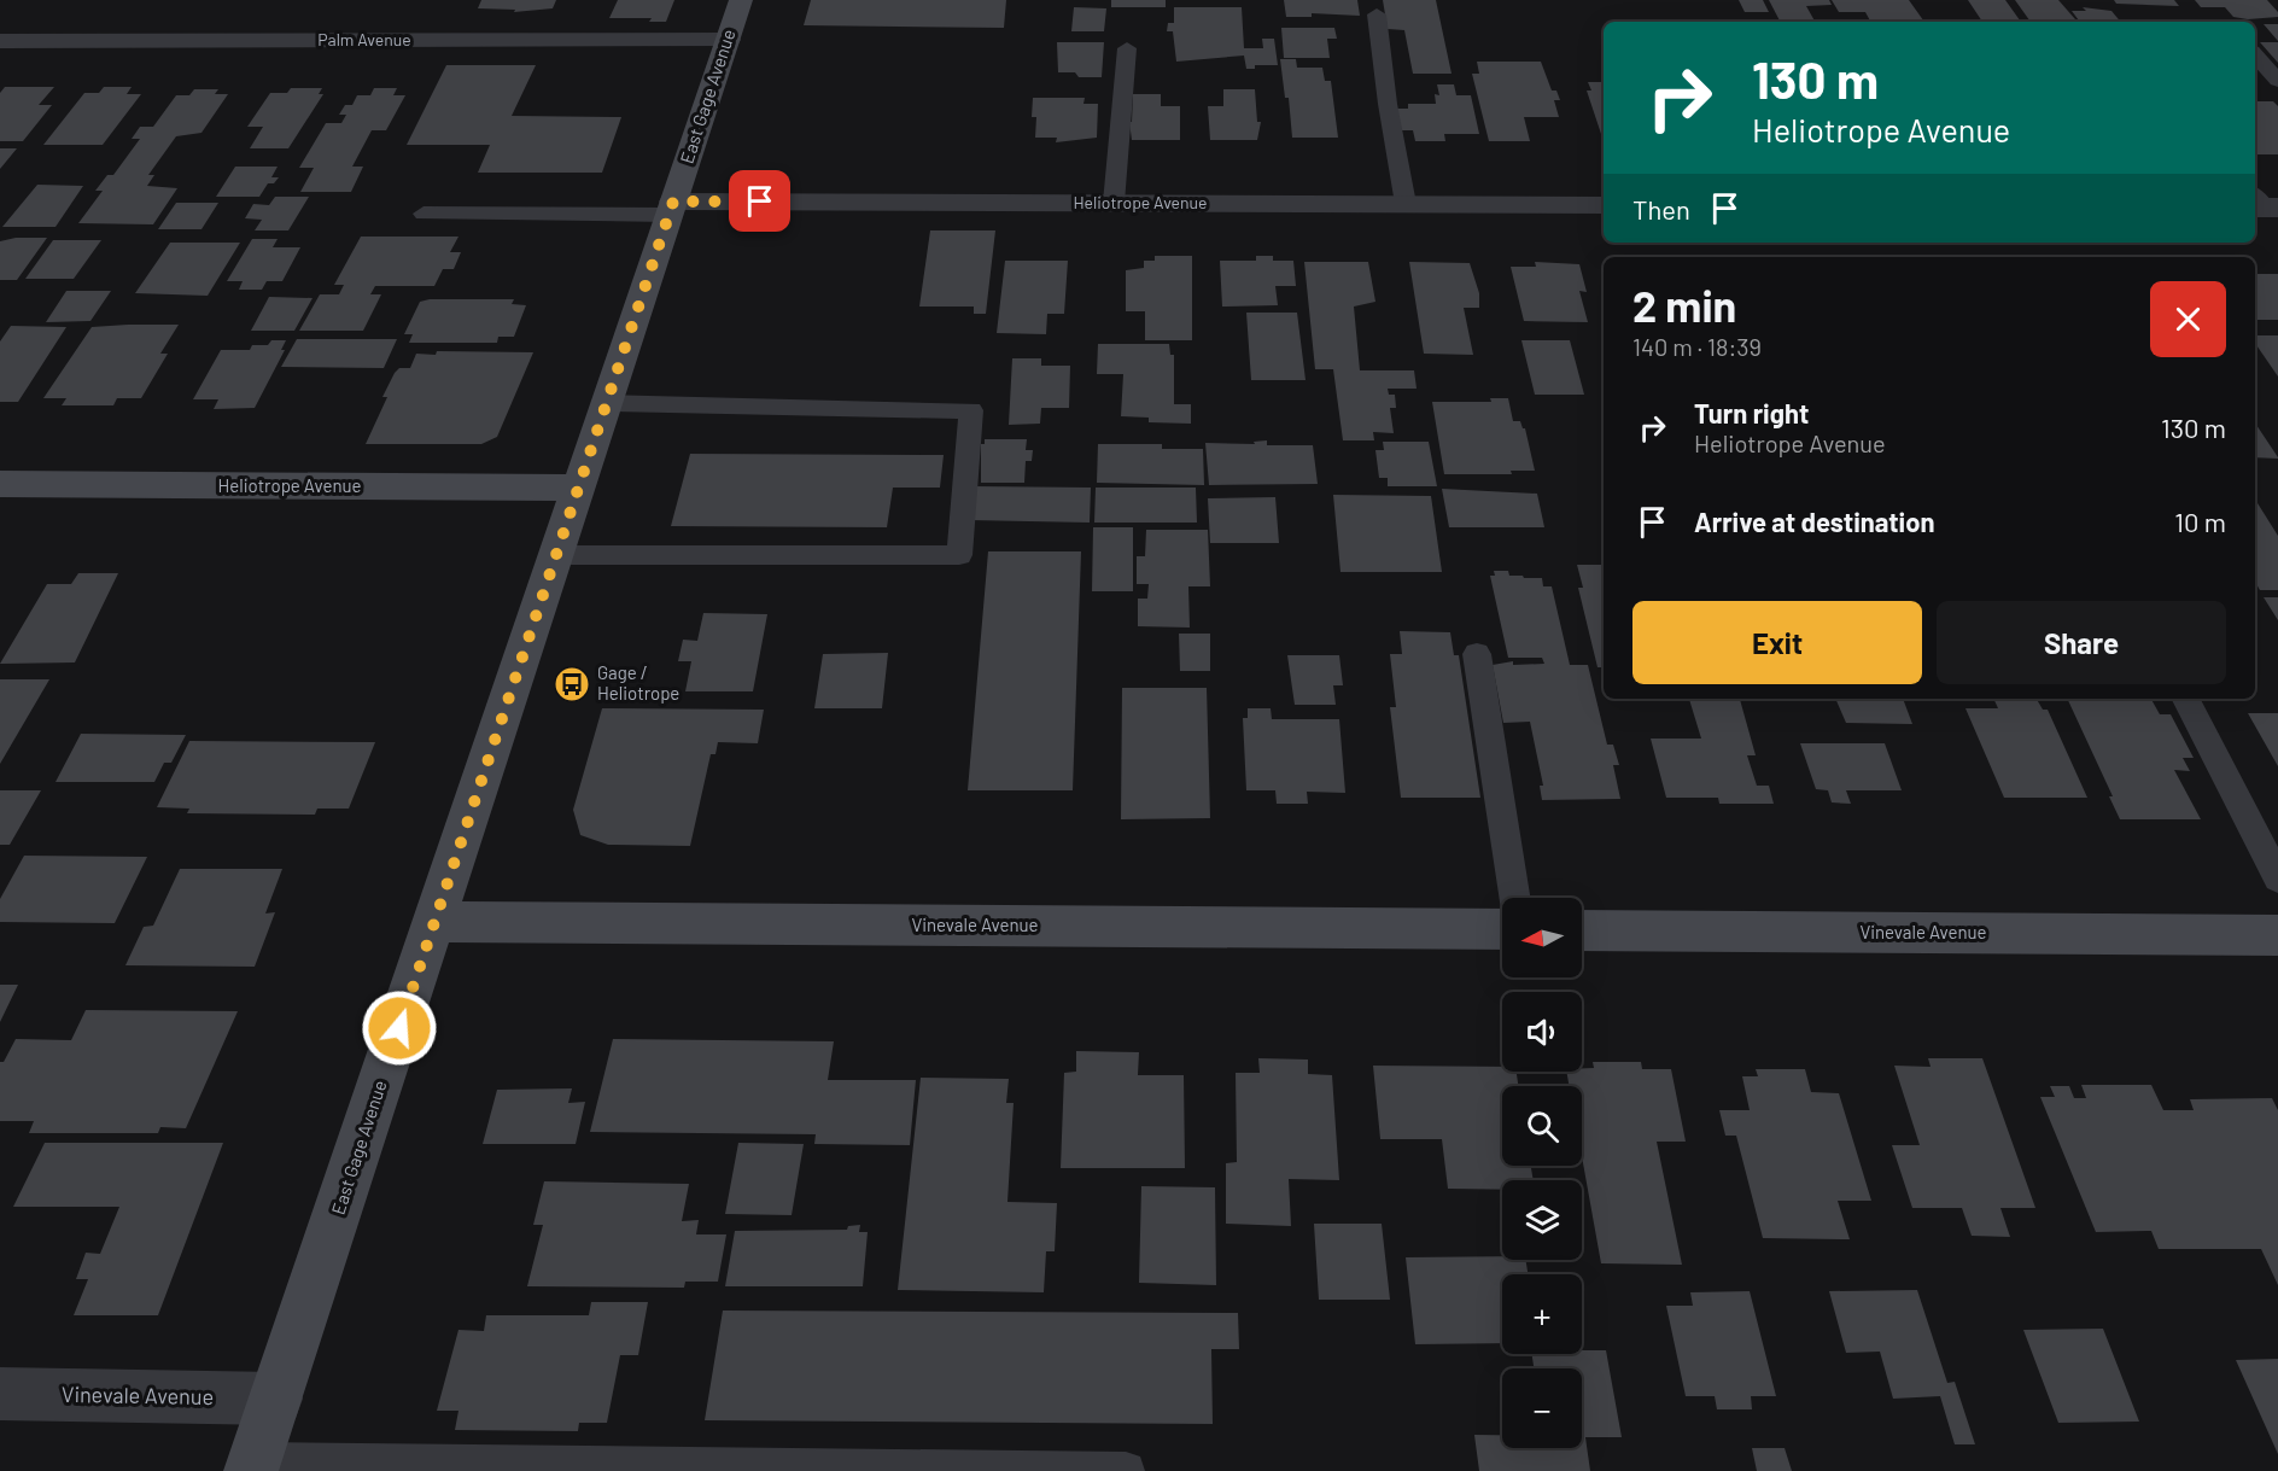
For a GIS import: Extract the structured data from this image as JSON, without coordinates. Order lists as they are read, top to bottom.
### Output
{
  "streets": {
    "street": [
      "Palm Avenue",
      "East Gage Avenue",
      "Heliotrope Avenue",
      "Vinevale Avenue"
    ]
  },
  "crossings": [
    ["Palm Avenue", "East Gage Avenue"],
    ["East Gage Avenue", "Heliotrope Avenue"],
    ["East Gage Avenue", "Vinevale Avenue"]
  ],
  "places": {
    "bus stop": ["Gage / Heliotrope"]
  },
  "north": "left",
  "page": {
    "turn": ["130 m", "Heliotrope Avenue"],
    "then": "Then",
    "heading": ["2 min", "140 m · 18:39"],
    "list": [
      {
        "name": "Turn right",
        "note": "Heliotrope Avenue",
        "value": "130 m"
      },
      {
        "name": "Arrive at destination",
        "value": "10 m"
      }
    ],
    "buttons": ["Exit", "Share"],
    "map_buttons": ["+", "−"]
  }
}
